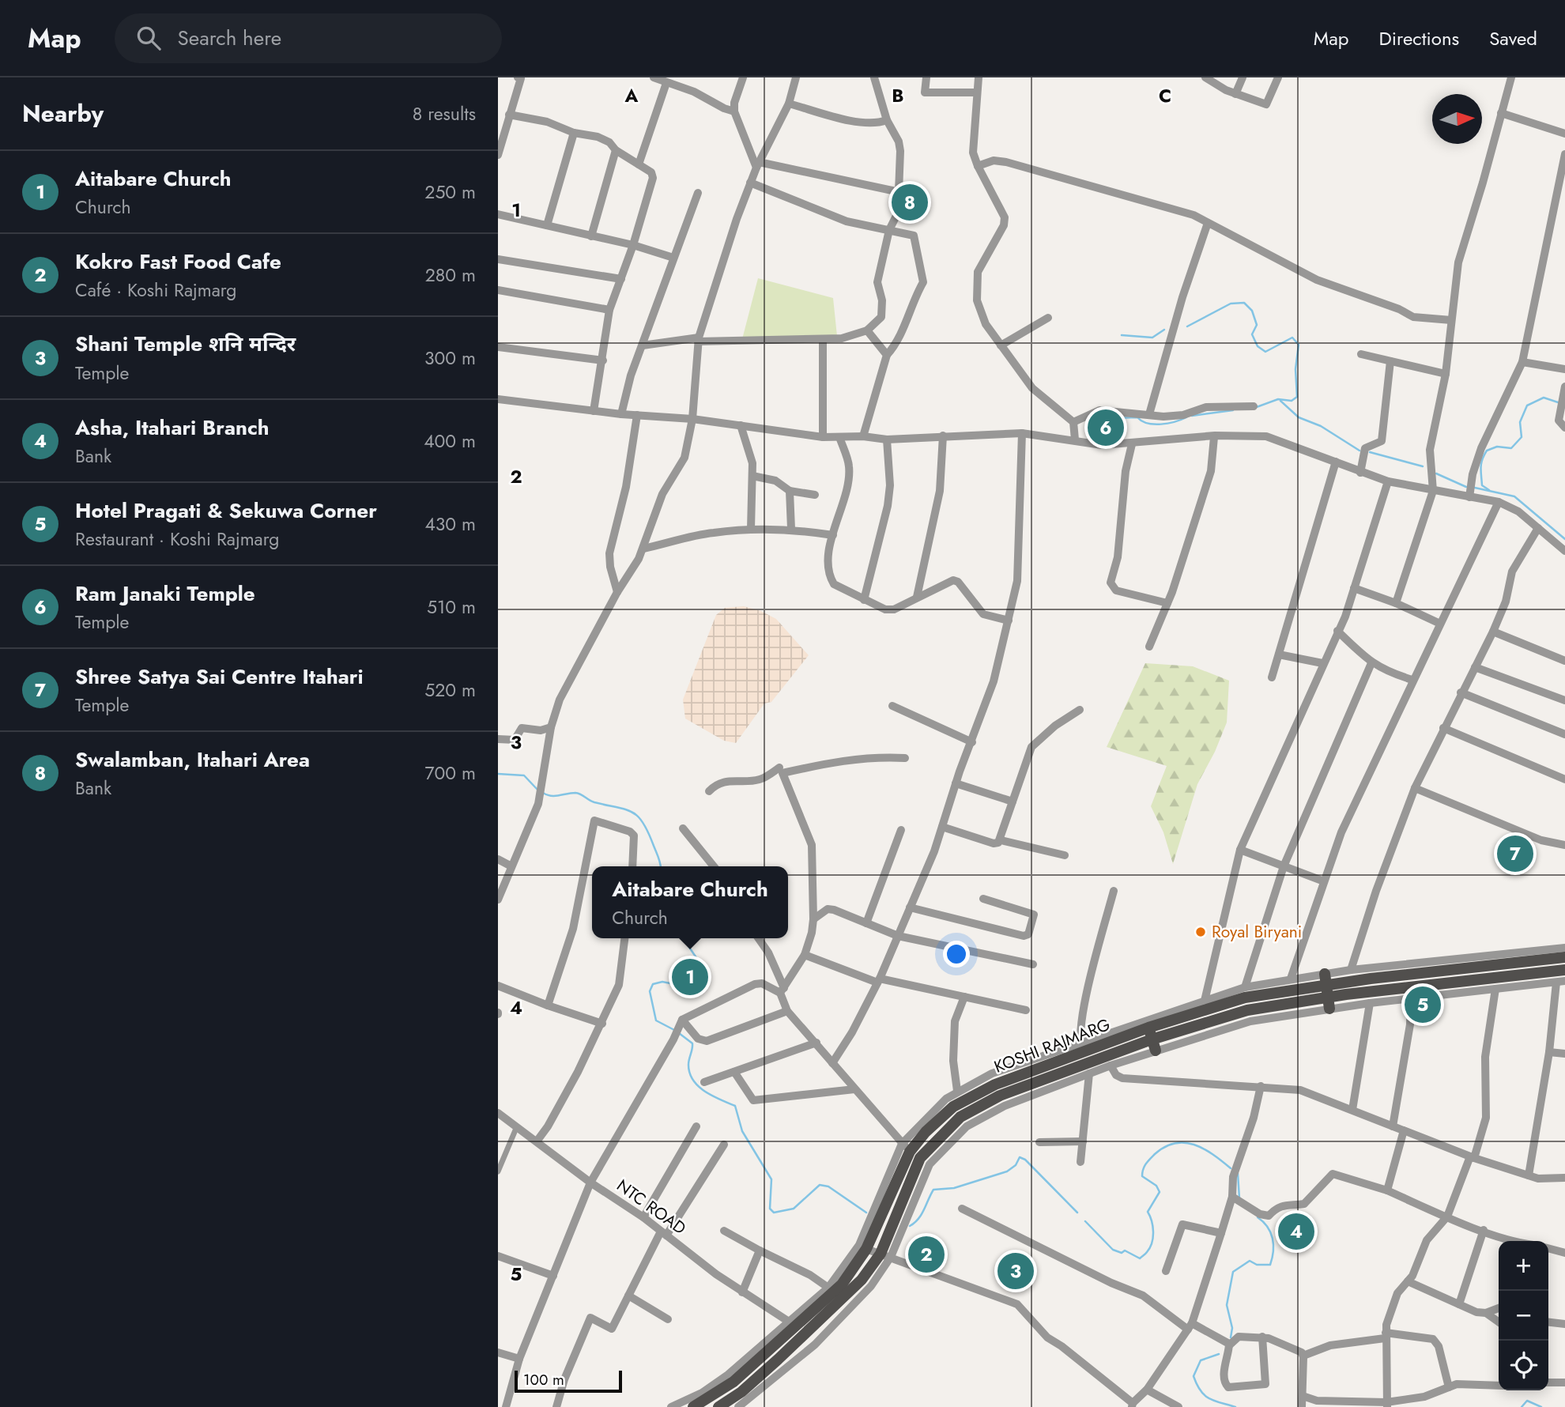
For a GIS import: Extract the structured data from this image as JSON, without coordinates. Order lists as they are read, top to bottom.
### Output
{
  "streets": {
    "main road": ["KOSHI RAJMARG"],
    "street": ["NTC ROAD"]
  },
  "places": ["Royal Biryani"],
  "scale_bar": "100 m",
  "north": "right",
  "page": {
    "header": "Map",
    "search": "Search here",
    "nav": ["Map", "Directions", "Saved"],
    "heading": ["Nearby", "8 results"],
    "list": [
      {
        "mark": "1",
        "name": "Aitabare Church",
        "note": "Church",
        "value": "250 m"
      },
      {
        "mark": "2",
        "name": "Kokro Fast Food Cafe",
        "note": "Café · Koshi Rajmarg",
        "value": "280 m"
      },
      {
        "mark": "3",
        "name": "Shani Temple शनि मन्दिर",
        "note": "Temple",
        "value": "300 m"
      },
      {
        "mark": "4",
        "name": "Asha, Itahari Branch",
        "note": "Bank",
        "value": "400 m"
      },
      {
        "mark": "5",
        "name": "Hotel Pragati & Sekuwa Corner",
        "note": "Restaurant · Koshi Rajmarg",
        "value": "430 m"
      },
      {
        "mark": "6",
        "name": "Ram Janaki Temple",
        "note": "Temple",
        "value": "510 m"
      },
      {
        "mark": "7",
        "name": "Shree Satya Sai Centre Itahari",
        "note": "Temple",
        "value": "520 m"
      },
      {
        "mark": "8",
        "name": "Swalamban, Itahari Area",
        "note": "Bank",
        "value": "700 m"
      }
    ],
    "pins": [
      "8",
      "6",
      "7",
      "1",
      "5",
      "4",
      "2",
      "3"
    ],
    "popup": ["Aitabare Church", "Church"],
    "map_buttons": ["+", "−"],
    "scale": "100 m"
  },
  "grid": {
    "columns": ["A", "B", "C"],
    "rows": [
      "1",
      "2",
      "3",
      "4",
      "5"
    ]
  }
}
